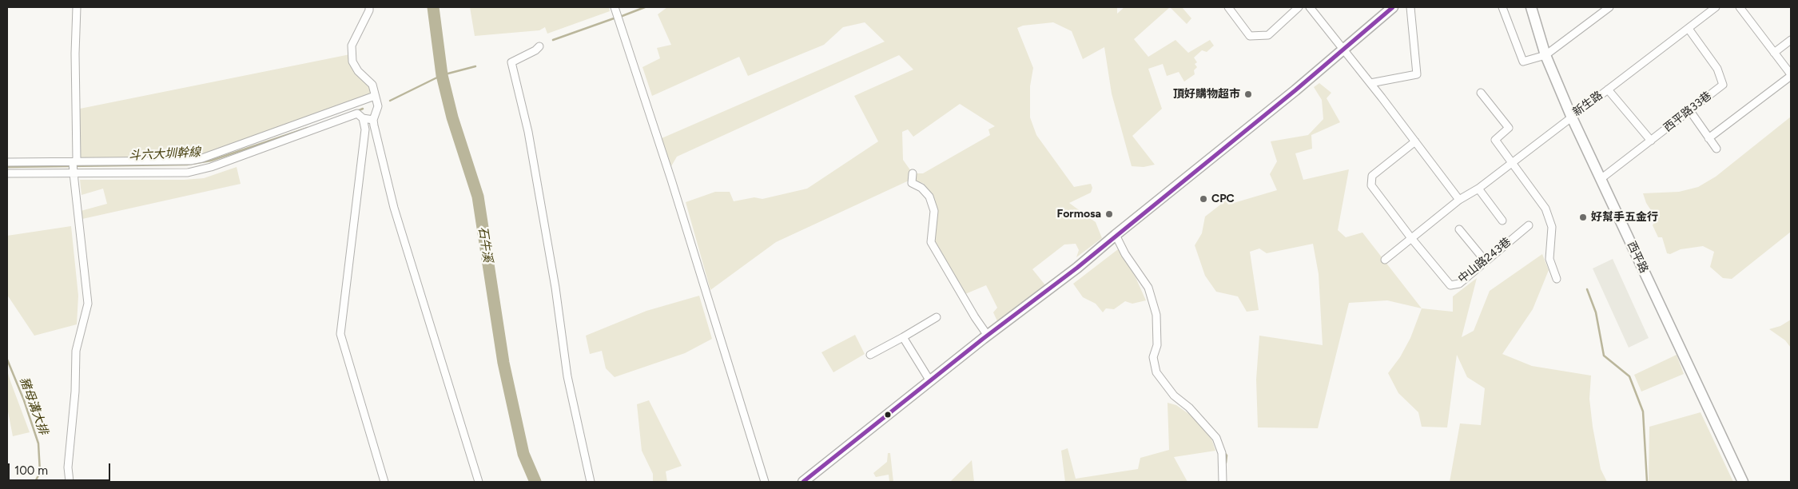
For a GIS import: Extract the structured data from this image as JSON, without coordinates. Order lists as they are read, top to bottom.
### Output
{
  "streets": {
    "main road": ["西平路"],
    "street": ["新生路", "西平路33巷", "中山路243巷"]
  },
  "crossings": [
    ["新生路", "西平路33巷"],
    ["新生路", "西平路"],
    ["西平路33巷", "西平路"]
  ],
  "water": ["斗六大圳幹線", "石牛溪", "豬母溝大排"],
  "places": [
    "頂好購物超市",
    "CPC",
    "Formosa",
    "好幫手五金行"
  ],
  "scale_bar": "100 m"
}
